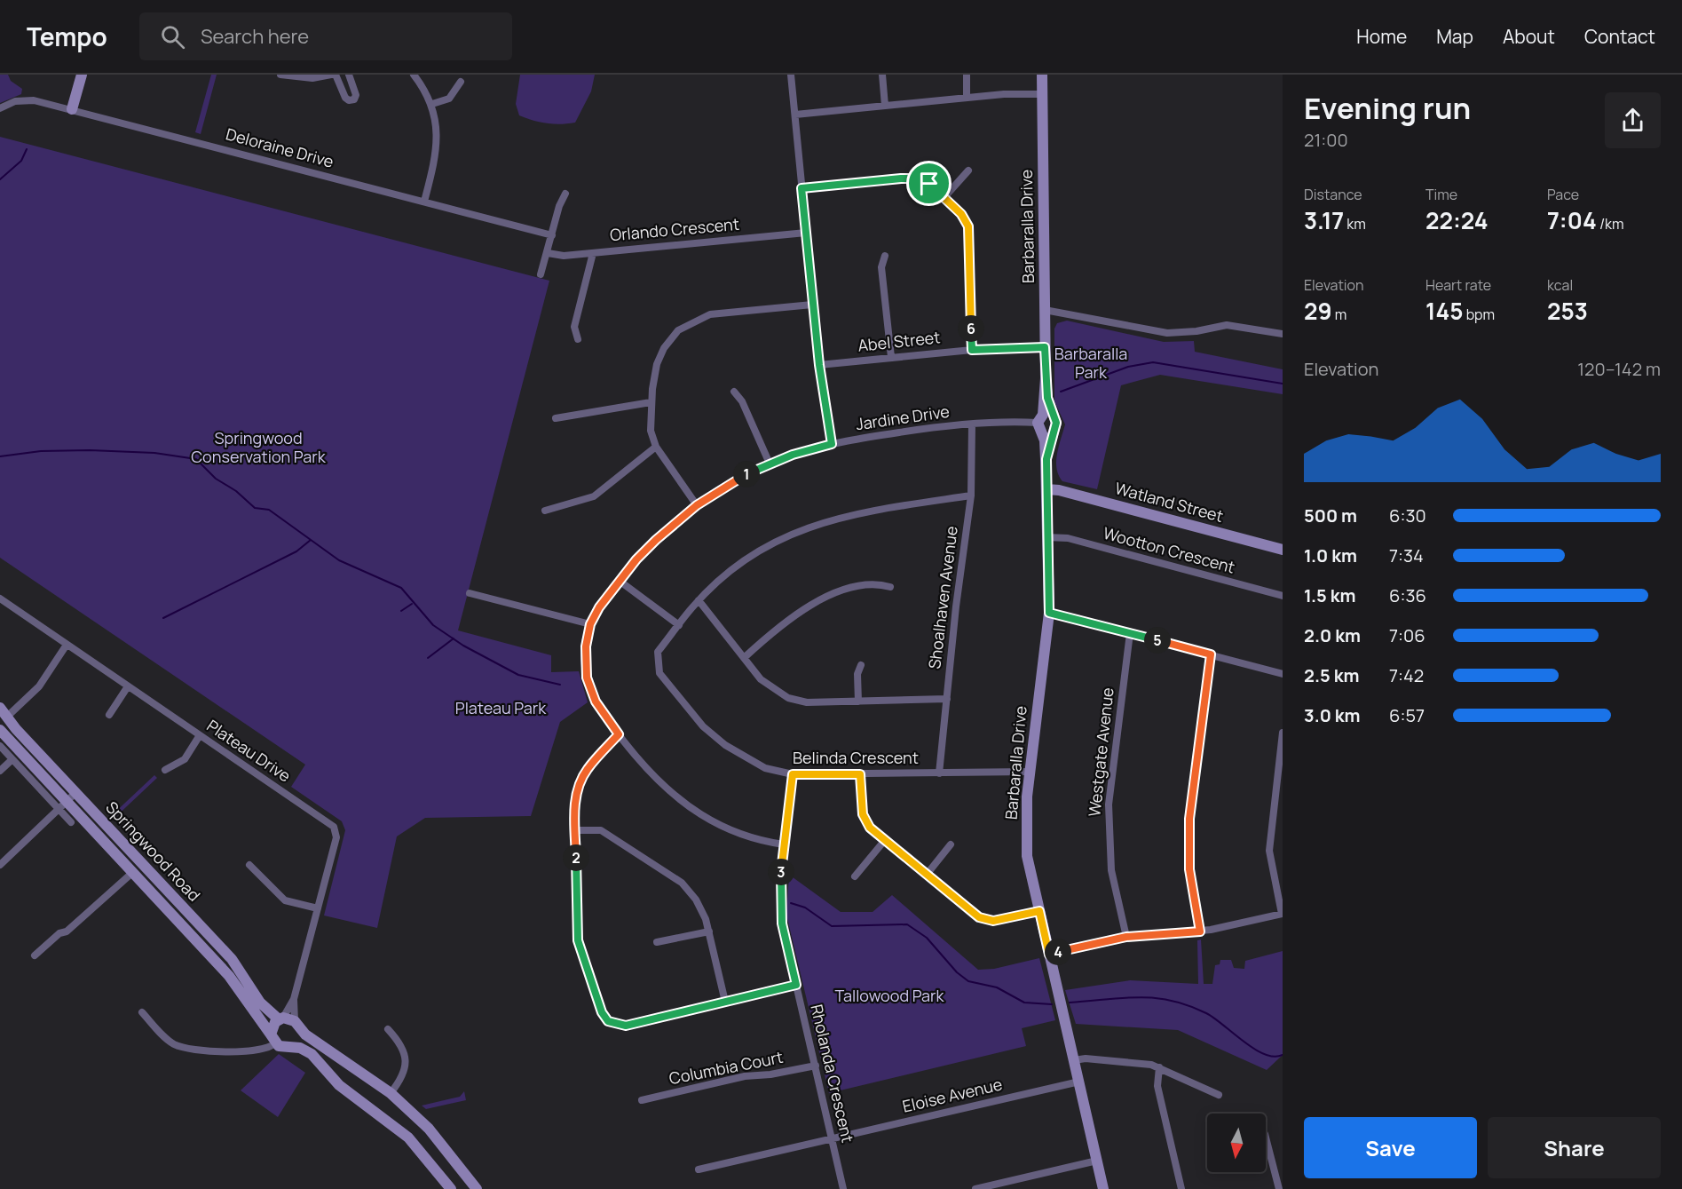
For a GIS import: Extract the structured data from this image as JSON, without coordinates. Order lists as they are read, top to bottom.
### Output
{
  "streets": {
    "street": [
      "Deloraine Drive",
      "Barbaralla Drive",
      "Orlando Crescent",
      "Abel Street",
      "Jardine Drive",
      "Watland Street",
      "Wootton Crescent",
      "Shoalhaven Avenue",
      "Plateau Drive",
      "Westgate Avenue",
      "Belinda Crescent",
      "Springwood Road",
      "Columbia Court",
      "Rholanda Crescent",
      "Eloise Avenue"
    ]
  },
  "crossings": [
    ["Barbaralla Drive", "Abel Street"],
    ["Barbaralla Drive", "Jardine Drive"],
    ["Barbaralla Drive", "Watland Street"],
    ["Barbaralla Drive", "Wootton Crescent"],
    ["Barbaralla Drive", "Belinda Crescent"],
    ["Barbaralla Drive", "Eloise Avenue"],
    ["Jardine Drive", "Shoalhaven Avenue"],
    ["Jardine Drive", "Rholanda Crescent"],
    ["Shoalhaven Avenue", "Belinda Crescent"],
    ["Plateau Drive", "Springwood Road"],
    ["Belinda Crescent", "Rholanda Crescent"],
    ["Columbia Court", "Rholanda Crescent"],
    ["Rholanda Crescent", "Eloise Avenue"]
  ],
  "parks": [
    "Barbaralla Park",
    "Springwood Conservation Park",
    "Plateau Park",
    "Tallowood Park"
  ],
  "north": "bottom",
  "page": {
    "header": "Tempo",
    "search": "Search here",
    "nav": [
      "Home",
      "Map",
      "About",
      "Contact"
    ],
    "heading": ["Evening run", "21:00"],
    "stats": [
      ["Distance", "3.17 km"],
      ["Time", "22:24"],
      ["Pace", "7:04 /km"],
      ["Elevation", "29 m"],
      ["Heart rate", "145 bpm"],
      ["kcal", "253"]
    ],
    "pins": [
      "6",
      "1",
      "5",
      "2",
      "3",
      "4"
    ],
    "chart": ["Elevation", "120–142 m"],
    "list": [
      {
        "name": "500 m",
        "note": "6:30"
      },
      {
        "name": "1.0 km",
        "note": "7:34"
      },
      {
        "name": "1.5 km",
        "note": "6:36"
      },
      {
        "name": "2.0 km",
        "note": "7:06"
      },
      {
        "name": "2.5 km",
        "note": "7:42"
      },
      {
        "name": "3.0 km",
        "note": "6:57"
      }
    ],
    "buttons": ["Save", "Share"]
  }
}
